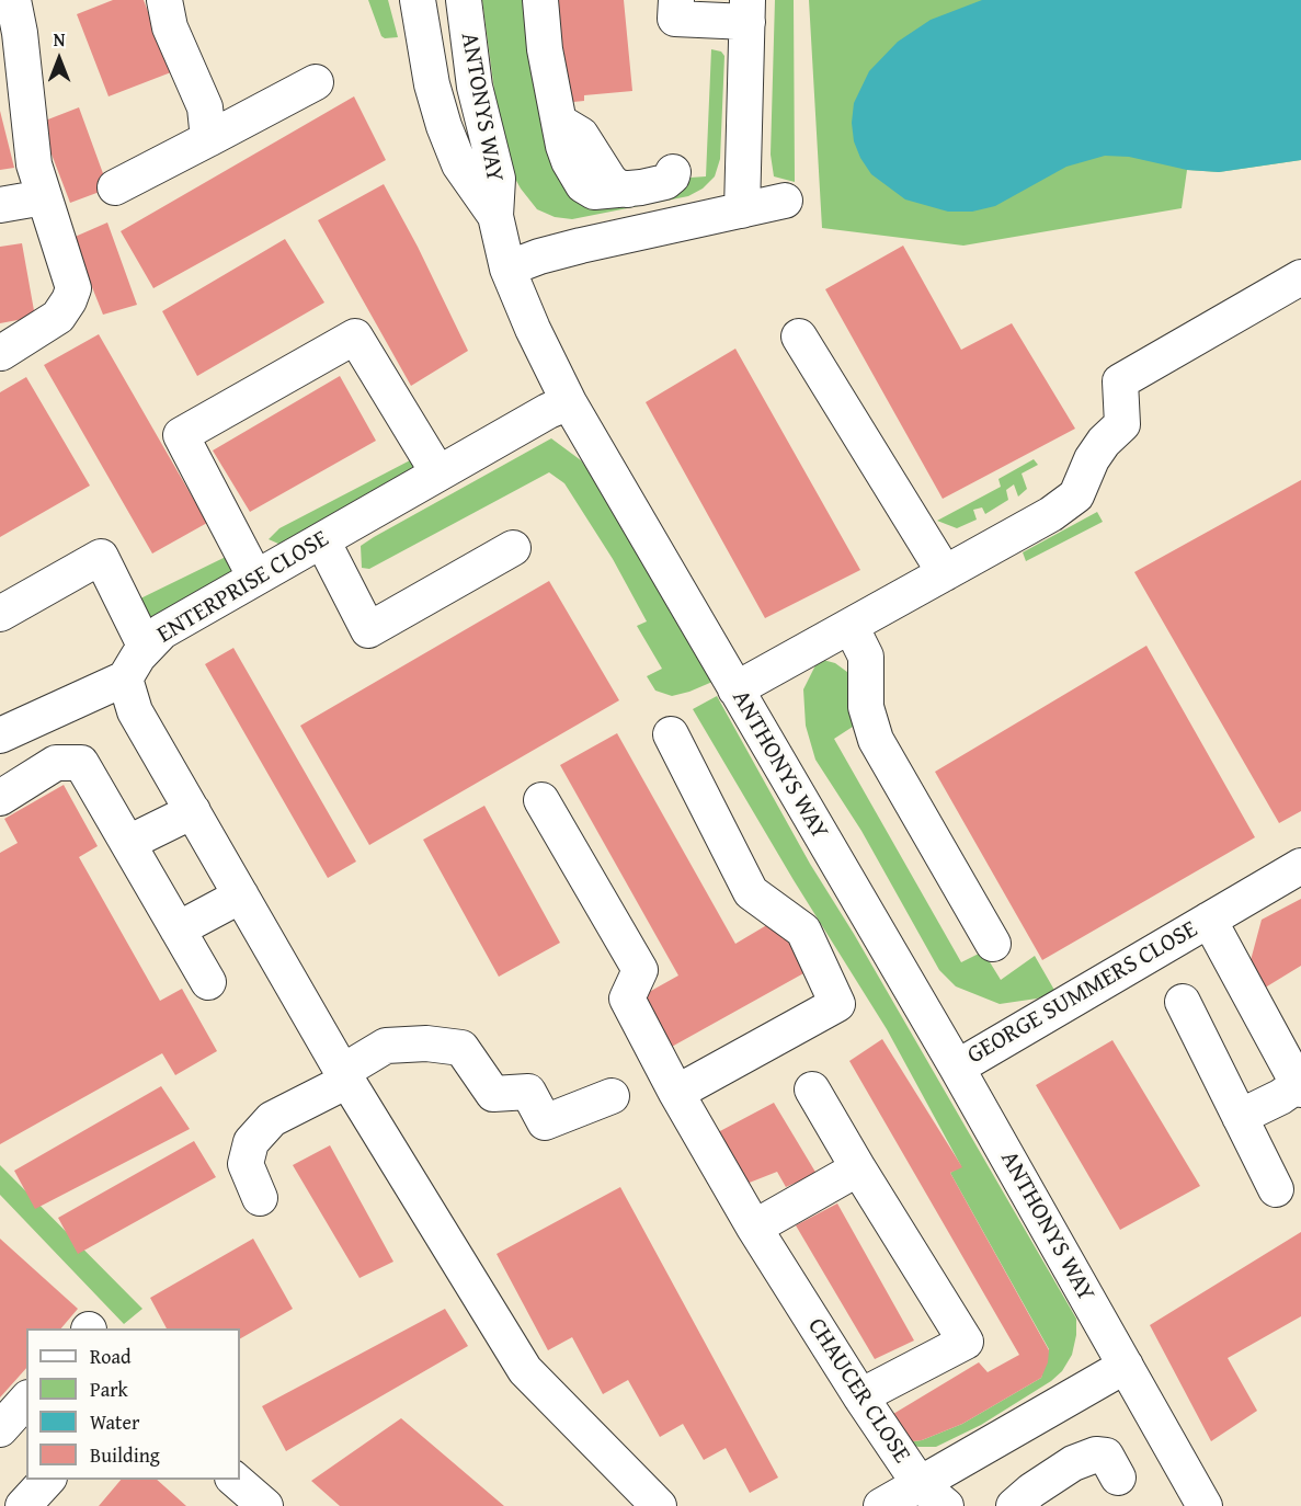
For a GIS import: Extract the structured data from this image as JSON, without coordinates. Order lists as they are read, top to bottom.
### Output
{
  "streets": {
    "street": [
      "ANTONYS WAY",
      "ENTERPRISE CLOSE",
      "ANTHONYS WAY",
      "GEORGE SUMMERS CLOSE",
      "CHAUCER CLOSE"
    ]
  },
  "crossings": [
    ["ANTONYS WAY", "ANTHONYS WAY"],
    ["ENTERPRISE CLOSE", "ANTHONYS WAY"],
    ["ANTHONYS WAY", "GEORGE SUMMERS CLOSE"],
    ["ANTHONYS WAY", "CHAUCER CLOSE"]
  ],
  "legend": [
    "Road",
    "Park",
    "Water",
    "Building"
  ],
  "north": "top"
}
